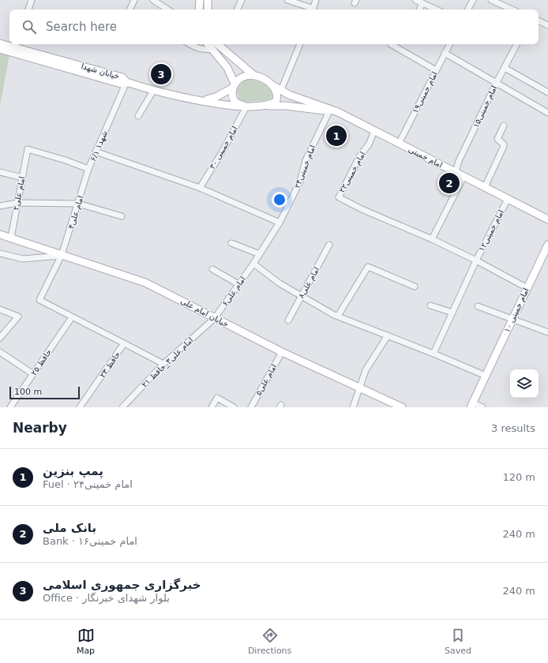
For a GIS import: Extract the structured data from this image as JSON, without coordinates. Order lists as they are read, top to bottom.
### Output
{
  "streets": {
    "main road": [
      "خیابان شهدا",
      "امام خمینی",
      "امام خمینی ۱۰",
      "خیابان امام علی"
    ],
    "street": [
      "امام خمینی۱۹",
      "امام خمینی۱۵",
      "شهد۱ ۶/۱",
      "امام خمینی ۳۰",
      "امام خمینی۲۴",
      "امام خمینی۲۲",
      "امام علی۲",
      "امام علی۴",
      "امام خمینی۱۲",
      "امام علی۸",
      "امام علی۶",
      "حافظ ۲۵",
      "امام علی۳_حافظ ۲۱",
      "حافظ ۲۳",
      "امام علی۵"
    ]
  },
  "crossings": [
    ["خیابان شهدا", "شهد۱ ۶/۱"],
    ["خیابان شهدا", "امام خمینی ۳۰"],
    ["خیابان شهدا", "امام خمینی"],
    ["امام خمینی۱۹", "امام خمینی"],
    ["امام خمینی۱۵", "امام خمینی"],
    ["شهد۱ ۶/۱", "امام علی۲"],
    ["شهد۱ ۶/۱", "امام علی۴"],
    ["امام خمینی ۳۰", "امام خمینی"],
    ["امام خمینی", "امام خمینی۲۴"],
    ["امام خمینی", "امام خمینی۲۲"],
    ["امام خمینی", "امام خمینی۱۲"],
    ["امام خمینی۲۴", "امام علی۶"],
    ["امام علی۲", "خیابان امام علی"],
    ["امام علی۴", "خیابان امام علی"],
    ["امام علی۴", "حافظ ۲۵"],
    ["امام خمینی۱۲", "امام خمینی ۱۰"],
    ["امام علی۶", "خیابان امام علی"],
    ["امام علی۶", "امام علی۳_حافظ ۲۱"],
    ["خیابان امام علی", "امام علی۳_حافظ ۲۱"],
    ["خیابان امام علی", "امام علی۵"],
    ["امام علی۳_حافظ ۲۱", "حافظ ۲۳"]
  ],
  "scale_bar": "100 m",
  "page": {
    "search": "Search here",
    "pins": ["3", "1", "2"],
    "scale": "100 m",
    "heading": ["Nearby", "3 results"],
    "list": [
      {
        "mark": "1",
        "name": "پمپ بنزین",
        "note": "Fuel · امام خمینی۲۴",
        "value": "120 m"
      },
      {
        "mark": "2",
        "name": "بانک ملی",
        "note": "Bank · امام خمینی۱۶",
        "value": "240 m"
      },
      {
        "mark": "3",
        "name": "خبرگزاری جمهوری اسلامی",
        "note": "Office · بلوار شهدای خبرنگار",
        "value": "240 m"
      }
    ],
    "nav": ["Map", "Directions", "Saved"]
  }
}
